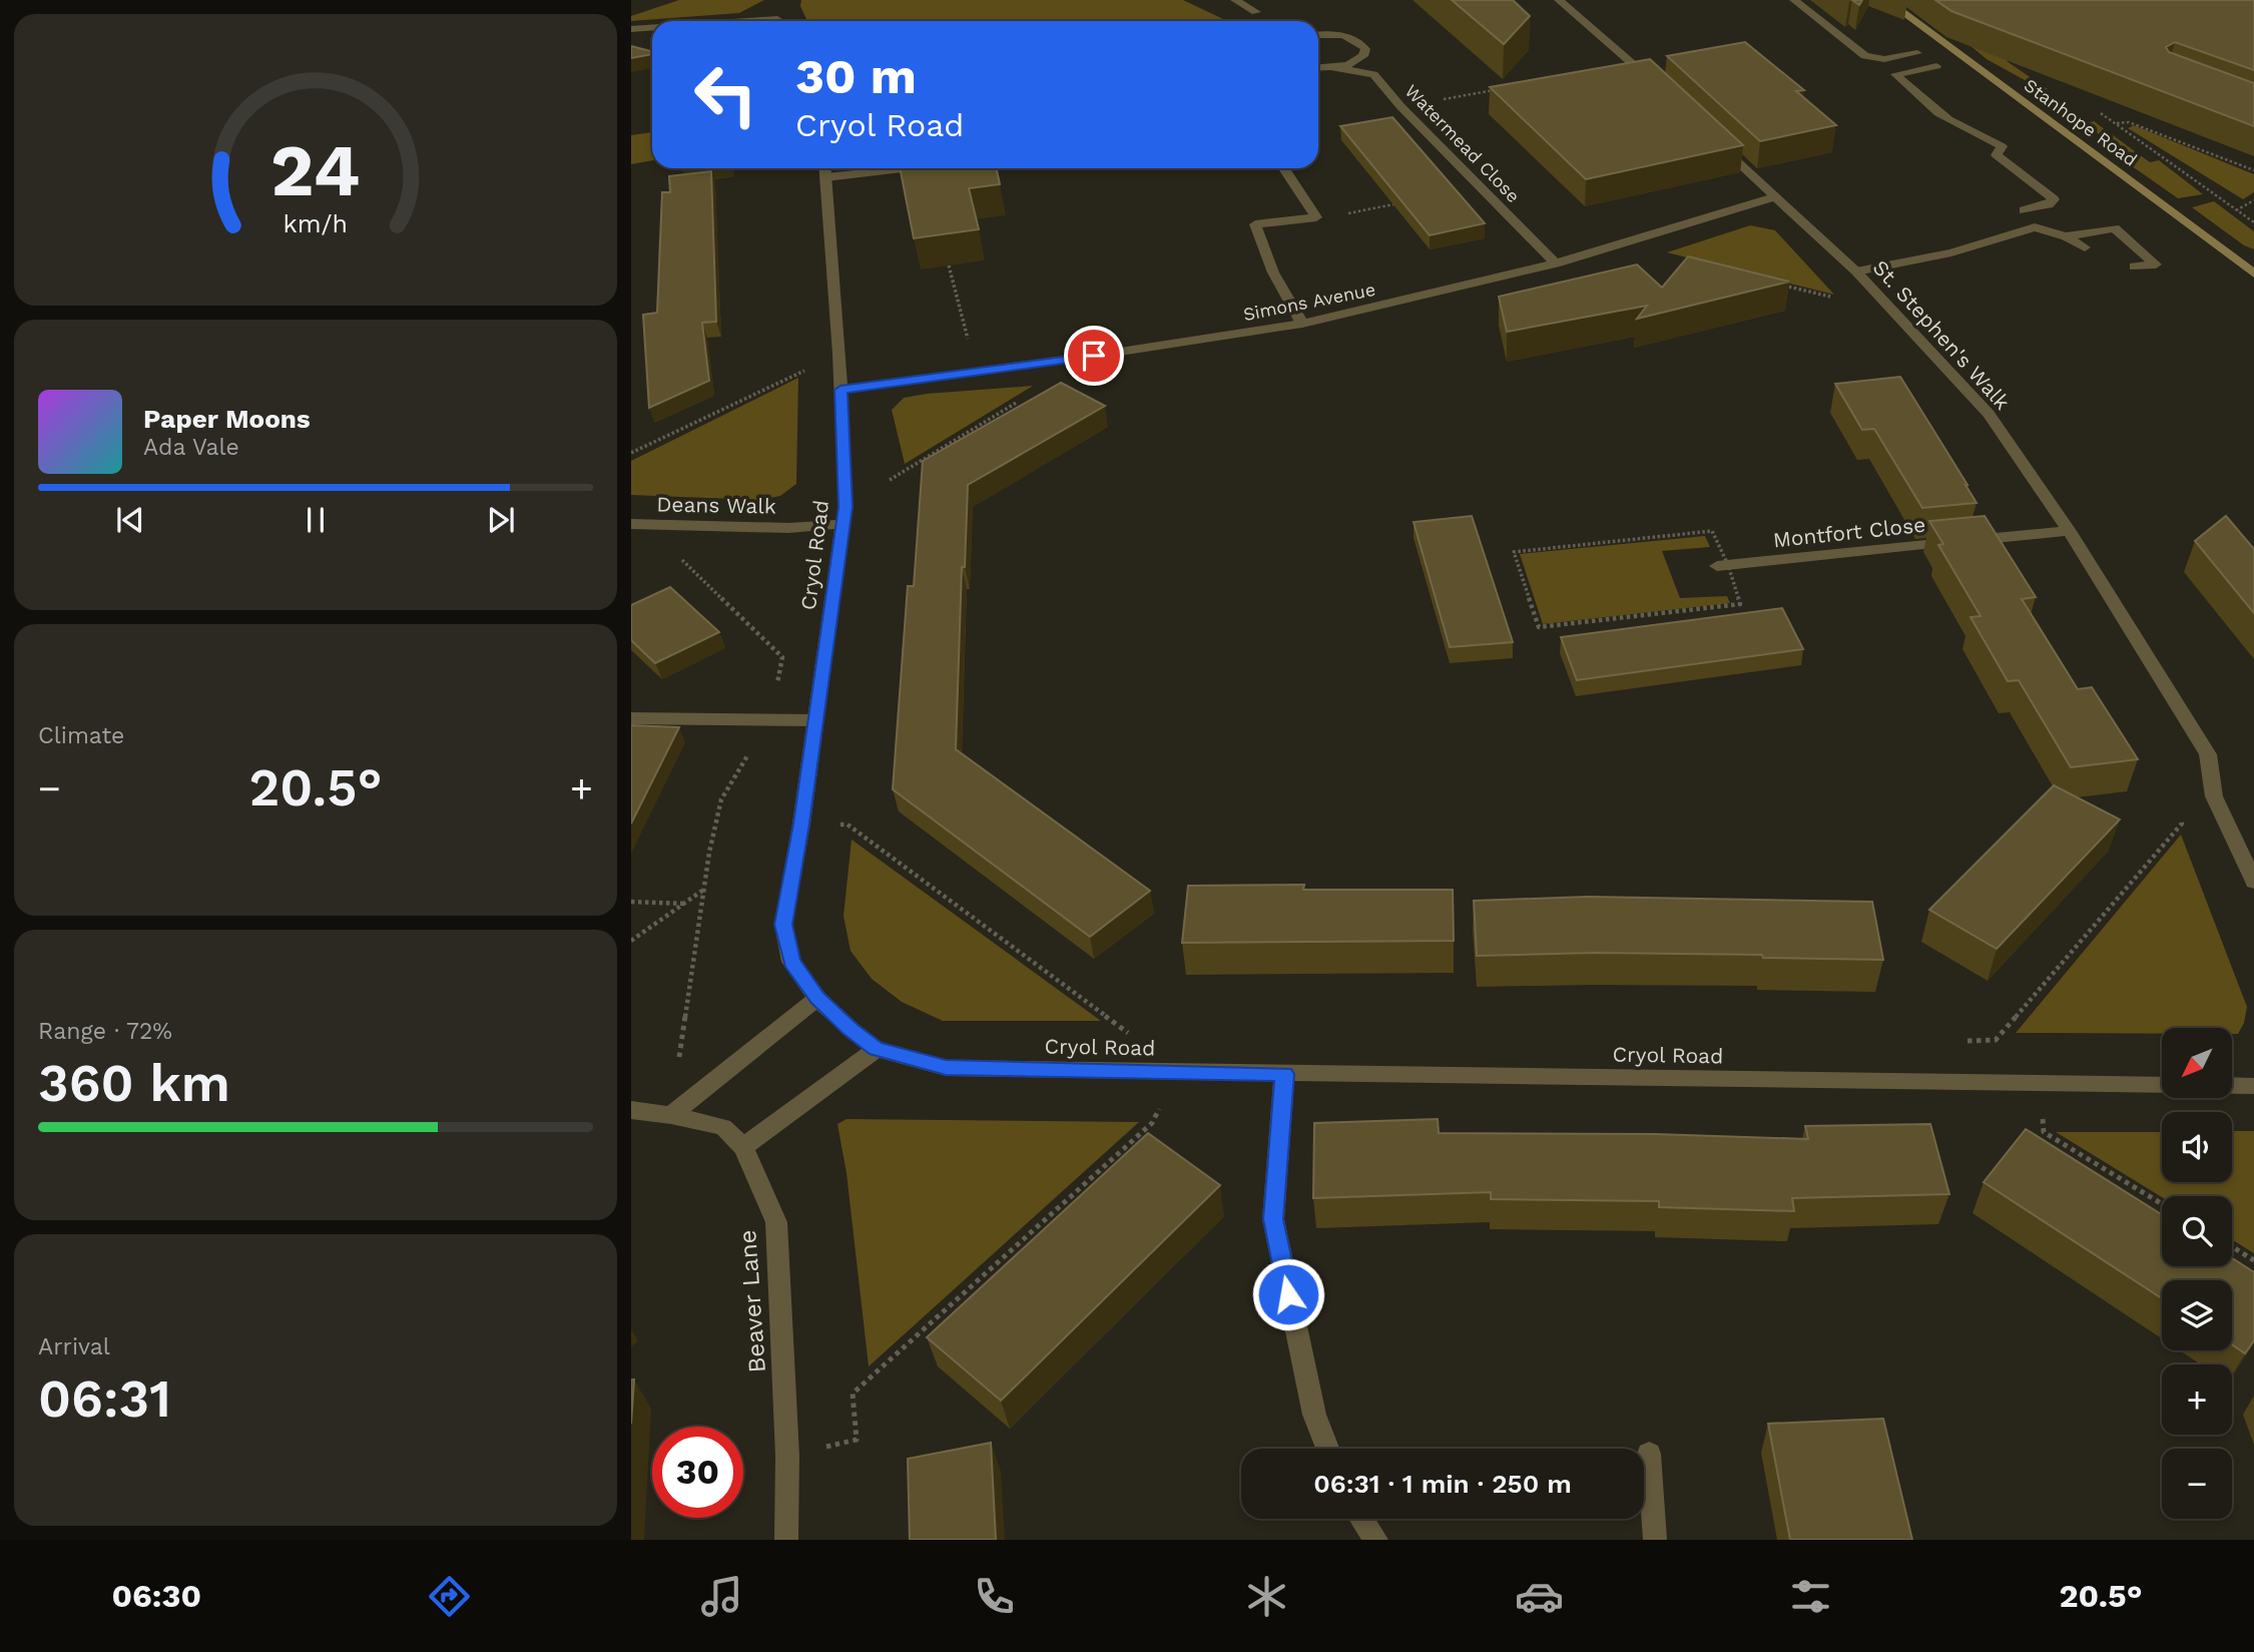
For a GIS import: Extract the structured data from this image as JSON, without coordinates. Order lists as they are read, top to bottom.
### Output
{
  "streets": {
    "street": [
      "Stanhope Road",
      "Watermead Close",
      "Simons Avenue",
      "St. Stephen's Walk",
      "Deans Walk",
      "Montfort Close",
      "Cryol Road",
      "Beaver Lane"
    ]
  },
  "crossings": [
    ["Watermead Close", "Simons Avenue"],
    ["Simons Avenue", "St. Stephen's Walk"],
    ["Simons Avenue", "Cryol Road"],
    ["St. Stephen's Walk", "Montfort Close"],
    ["Deans Walk", "Cryol Road"]
  ],
  "north": "bottom left",
  "page": {
    "turn": ["30 m", "Cryol Road"],
    "song": ["Paper Moons", "Ada Vale"],
    "tile": [
      "Climate",
      ["Range · 72%", "360 km"],
      ["Arrival", "06:31"]
    ],
    "heat": ["−", "20.5°", "+"],
    "map_buttons": ["+", "−"],
    "limit": "30",
    "trip": "06:31 · 1 min · 250 m",
    "tabs": ["06:30", "20.5°"],
    "gauge": ["24", "km/h"]
  }
}
